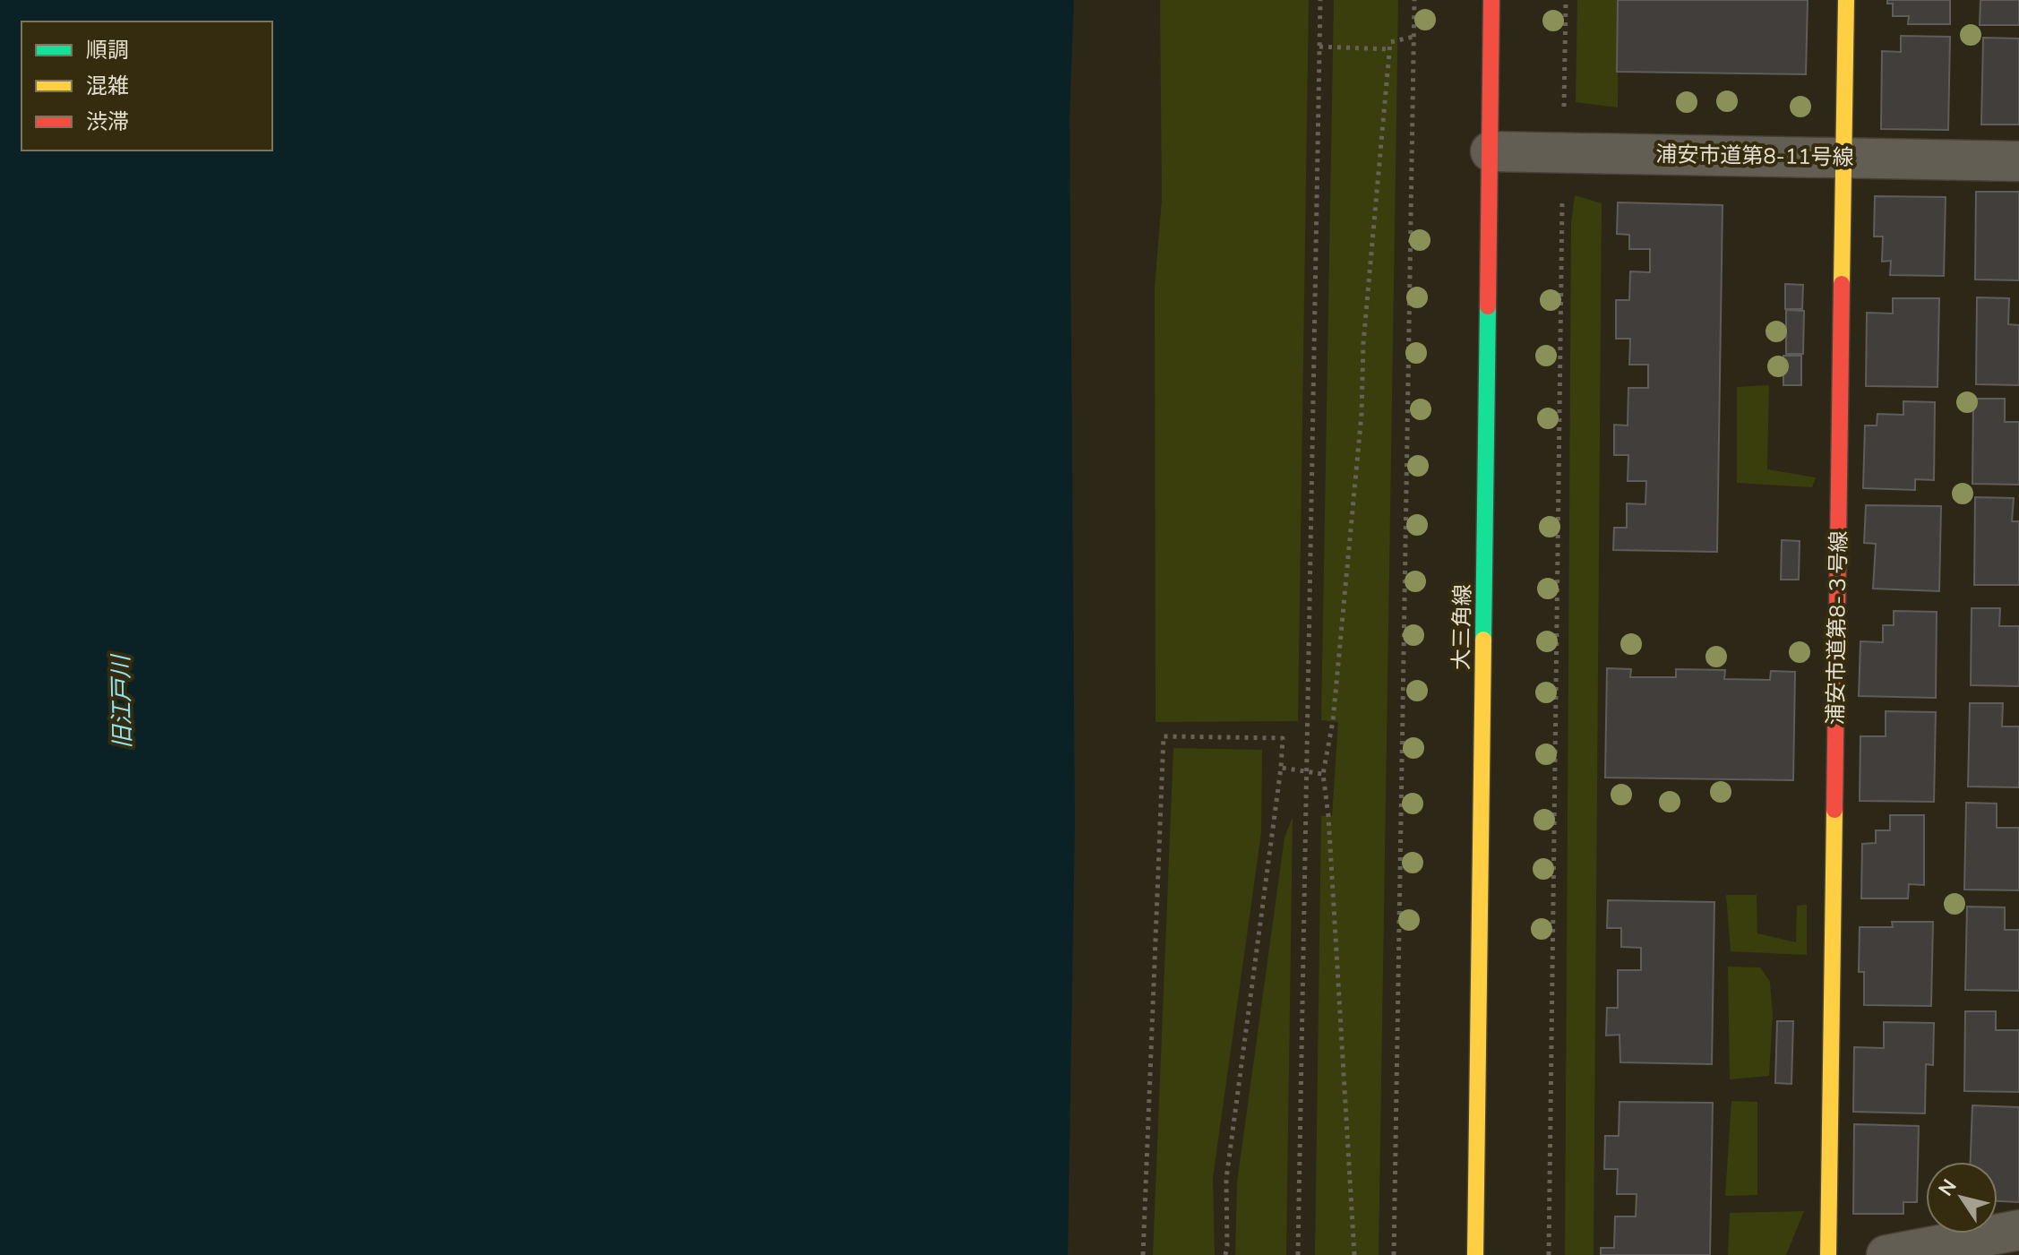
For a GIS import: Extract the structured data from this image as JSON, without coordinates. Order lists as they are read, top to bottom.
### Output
{
  "streets": {
    "street": ["浦安市道第8-11号線", "大三角線", "浦安市道第8-３号線"]
  },
  "crossings": [
    ["浦安市道第8-11号線", "大三角線"],
    ["浦安市道第8-11号線", "浦安市道第8-３号線"]
  ],
  "water": ["旧江戸川"],
  "legend": ["順調", "混雑", "渋滞"],
  "north": "top left"
}
